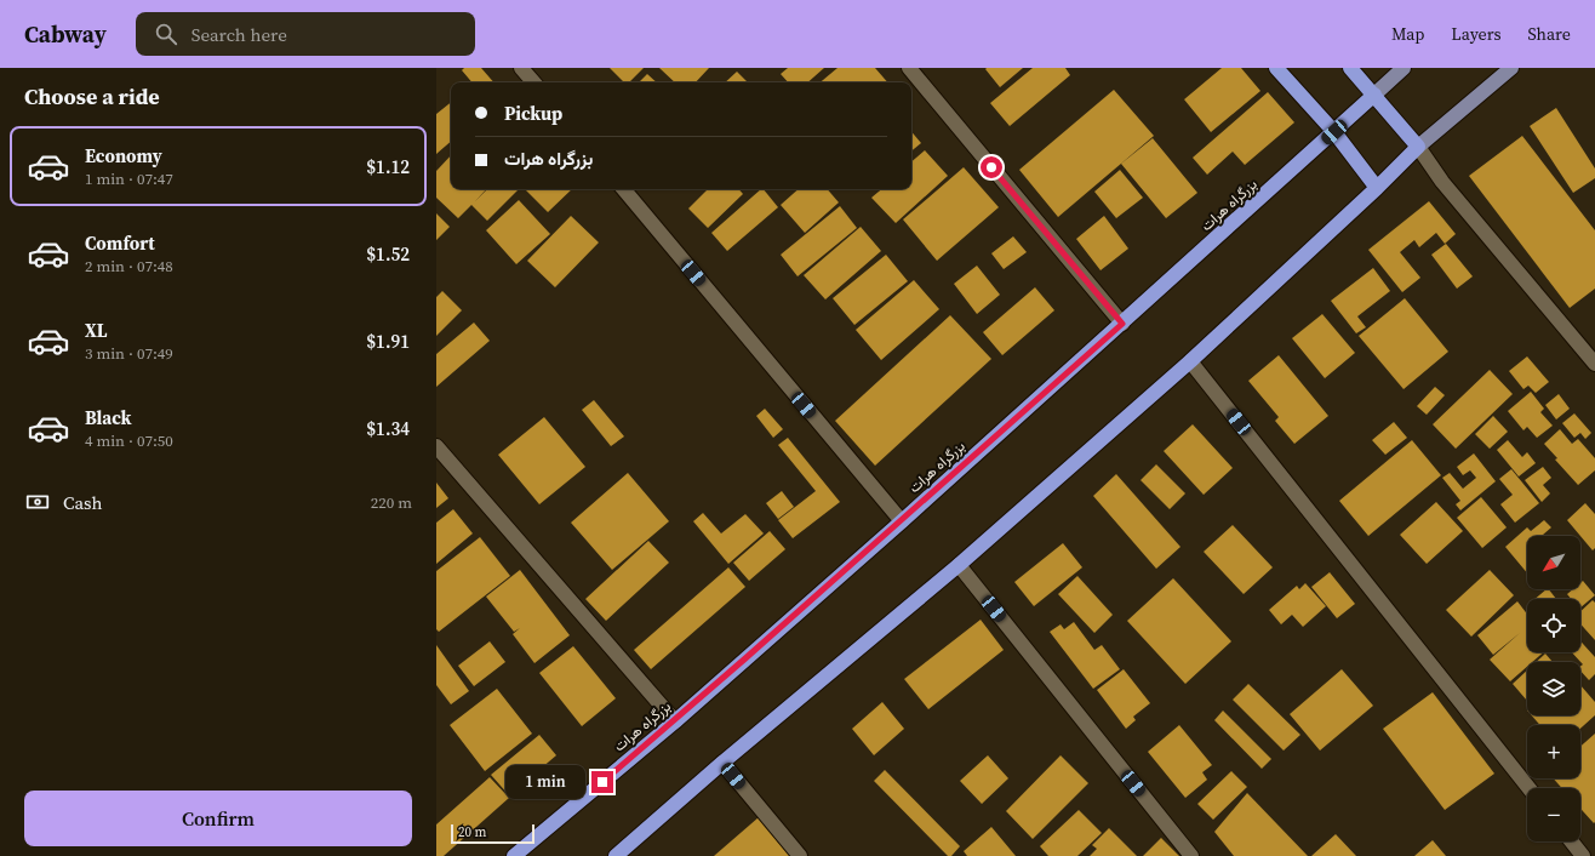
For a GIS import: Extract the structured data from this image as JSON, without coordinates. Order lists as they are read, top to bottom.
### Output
{
  "streets": {
    "highway": ["بزرگراه هرات"]
  },
  "scale_bar": "20 m",
  "north": "bottom left",
  "page": {
    "header": "Cabway",
    "search": "Search here",
    "nav": ["Map", "Layers", "Share"],
    "heading": "Choose a ride",
    "banner": ["Pickup", "بزرگراه هرات"],
    "list": [
      {
        "name": "Economy",
        "note": "1 min · 07:47",
        "value": "$1.12"
      },
      {
        "name": "Comfort",
        "note": "2 min · 07:48",
        "value": "$1.52"
      },
      {
        "name": "XL",
        "note": "3 min · 07:49",
        "value": "$1.91"
      },
      {
        "name": "Black",
        "note": "4 min · 07:50",
        "value": "$1.34"
      }
    ],
    "pay": ["Cash", "220 m"],
    "map_buttons": ["+", "−"],
    "bubble": "1 min",
    "buttons": "Confirm",
    "scale": "20 m"
  }
}
